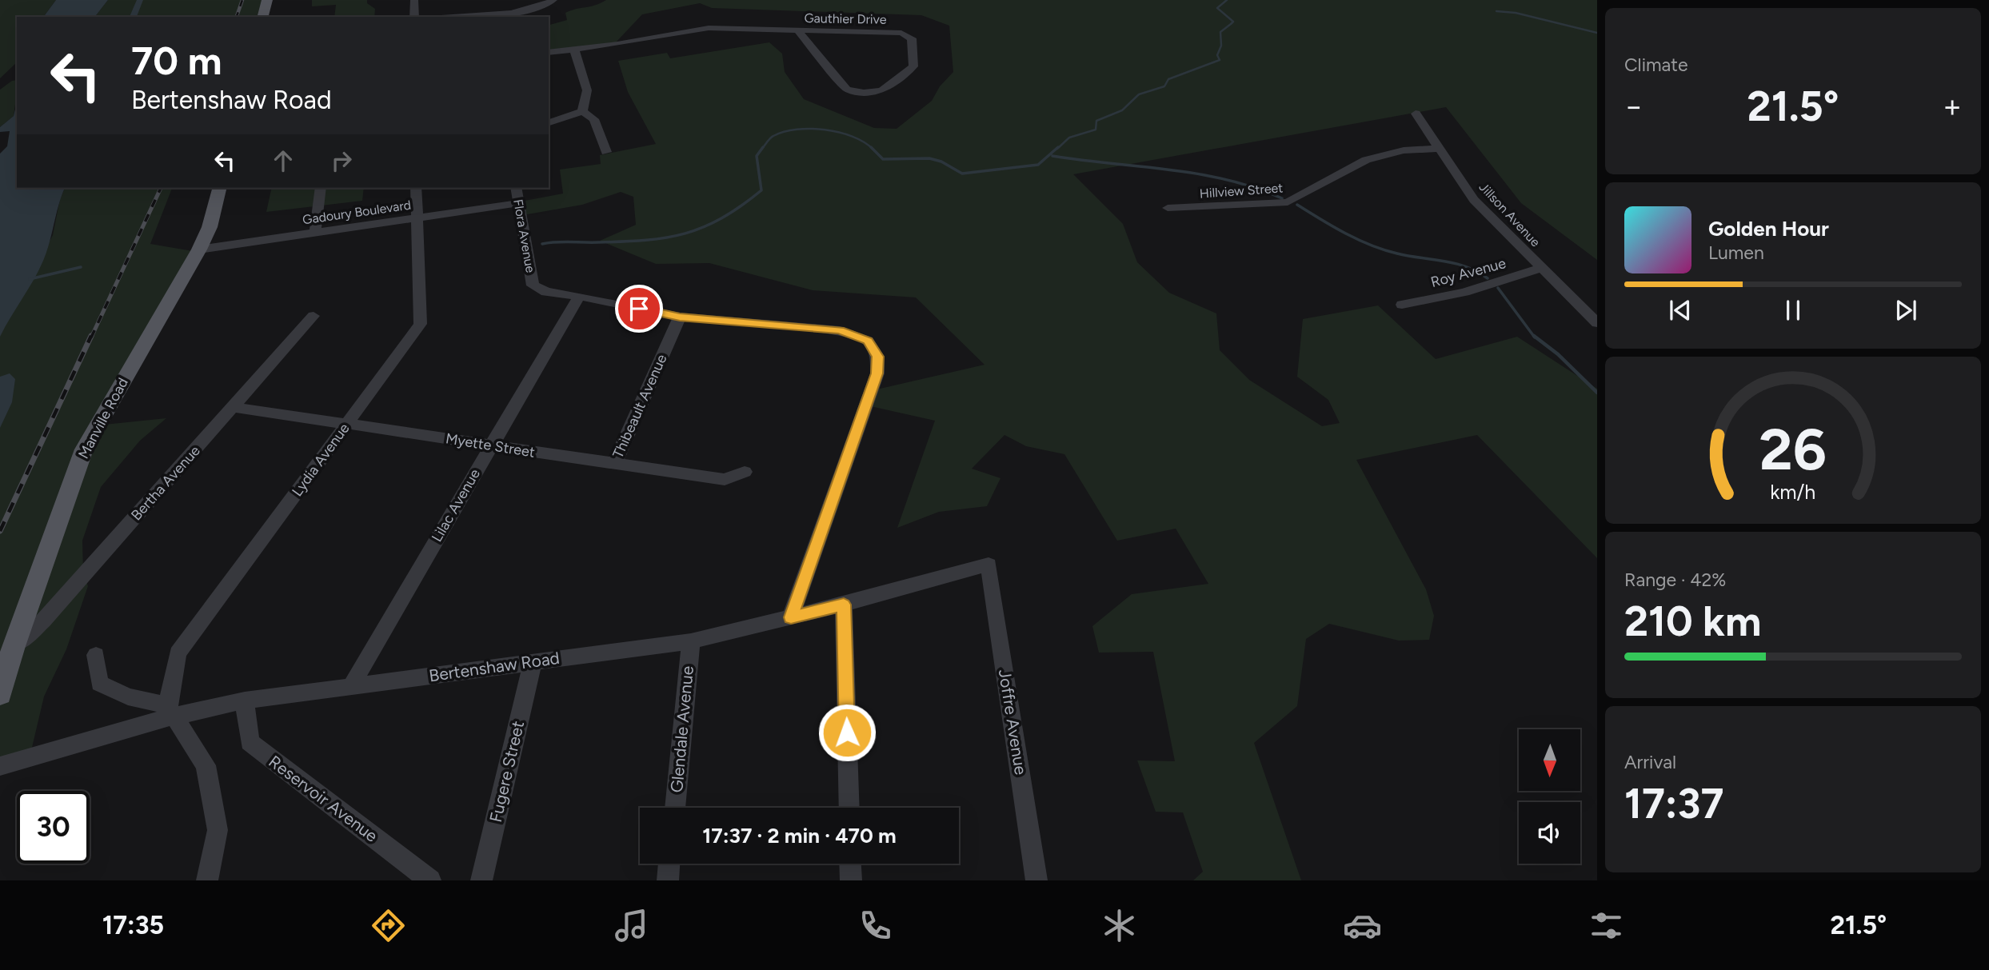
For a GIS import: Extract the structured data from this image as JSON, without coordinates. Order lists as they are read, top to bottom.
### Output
{
  "streets": {
    "main road": ["Manville Road"],
    "street": [
      "Gauthier Drive",
      "Hillview Street",
      "Gadoury Boulevard",
      "Jillson Avenue",
      "Flora Avenue",
      "Roy Avenue",
      "Thibeault Avenue",
      "Myette Street",
      "Lydia Avenue",
      "Bertha Avenue",
      "Lilac Avenue",
      "Bertenshaw Road",
      "Joffre Avenue",
      "Glendale Avenue",
      "Fugere Street",
      "Reservoir Avenue"
    ]
  },
  "crossings": [
    ["Hillview Street", "Jillson Avenue"],
    ["Gadoury Boulevard", "Flora Avenue"],
    ["Gadoury Boulevard", "Manville Road"],
    ["Gadoury Boulevard", "Lydia Avenue"],
    ["Jillson Avenue", "Roy Avenue"],
    ["Thibeault Avenue", "Myette Street"],
    ["Manville Road", "Bertha Avenue"],
    ["Myette Street", "Lydia Avenue"],
    ["Myette Street", "Bertha Avenue"],
    ["Myette Street", "Lilac Avenue"],
    ["Lydia Avenue", "Bertenshaw Road"],
    ["Lilac Avenue", "Bertenshaw Road"],
    ["Bertenshaw Road", "Joffre Avenue"],
    ["Bertenshaw Road", "Glendale Avenue"],
    ["Bertenshaw Road", "Fugere Street"],
    ["Bertenshaw Road", "Reservoir Avenue"]
  ],
  "north": "bottom",
  "page": {
    "tile": [
      "Climate",
      ["Range · 42%", "210 km"],
      ["Arrival", "17:37"]
    ],
    "turn": ["70 m", "Bertenshaw Road"],
    "heat": ["−", "21.5°", "+"],
    "song": ["Golden Hour", "Lumen"],
    "limit": "30",
    "trip": "17:37 · 2 min · 470 m",
    "tabs": ["17:35", "21.5°"],
    "gauge": ["26", "km/h"]
  }
}
